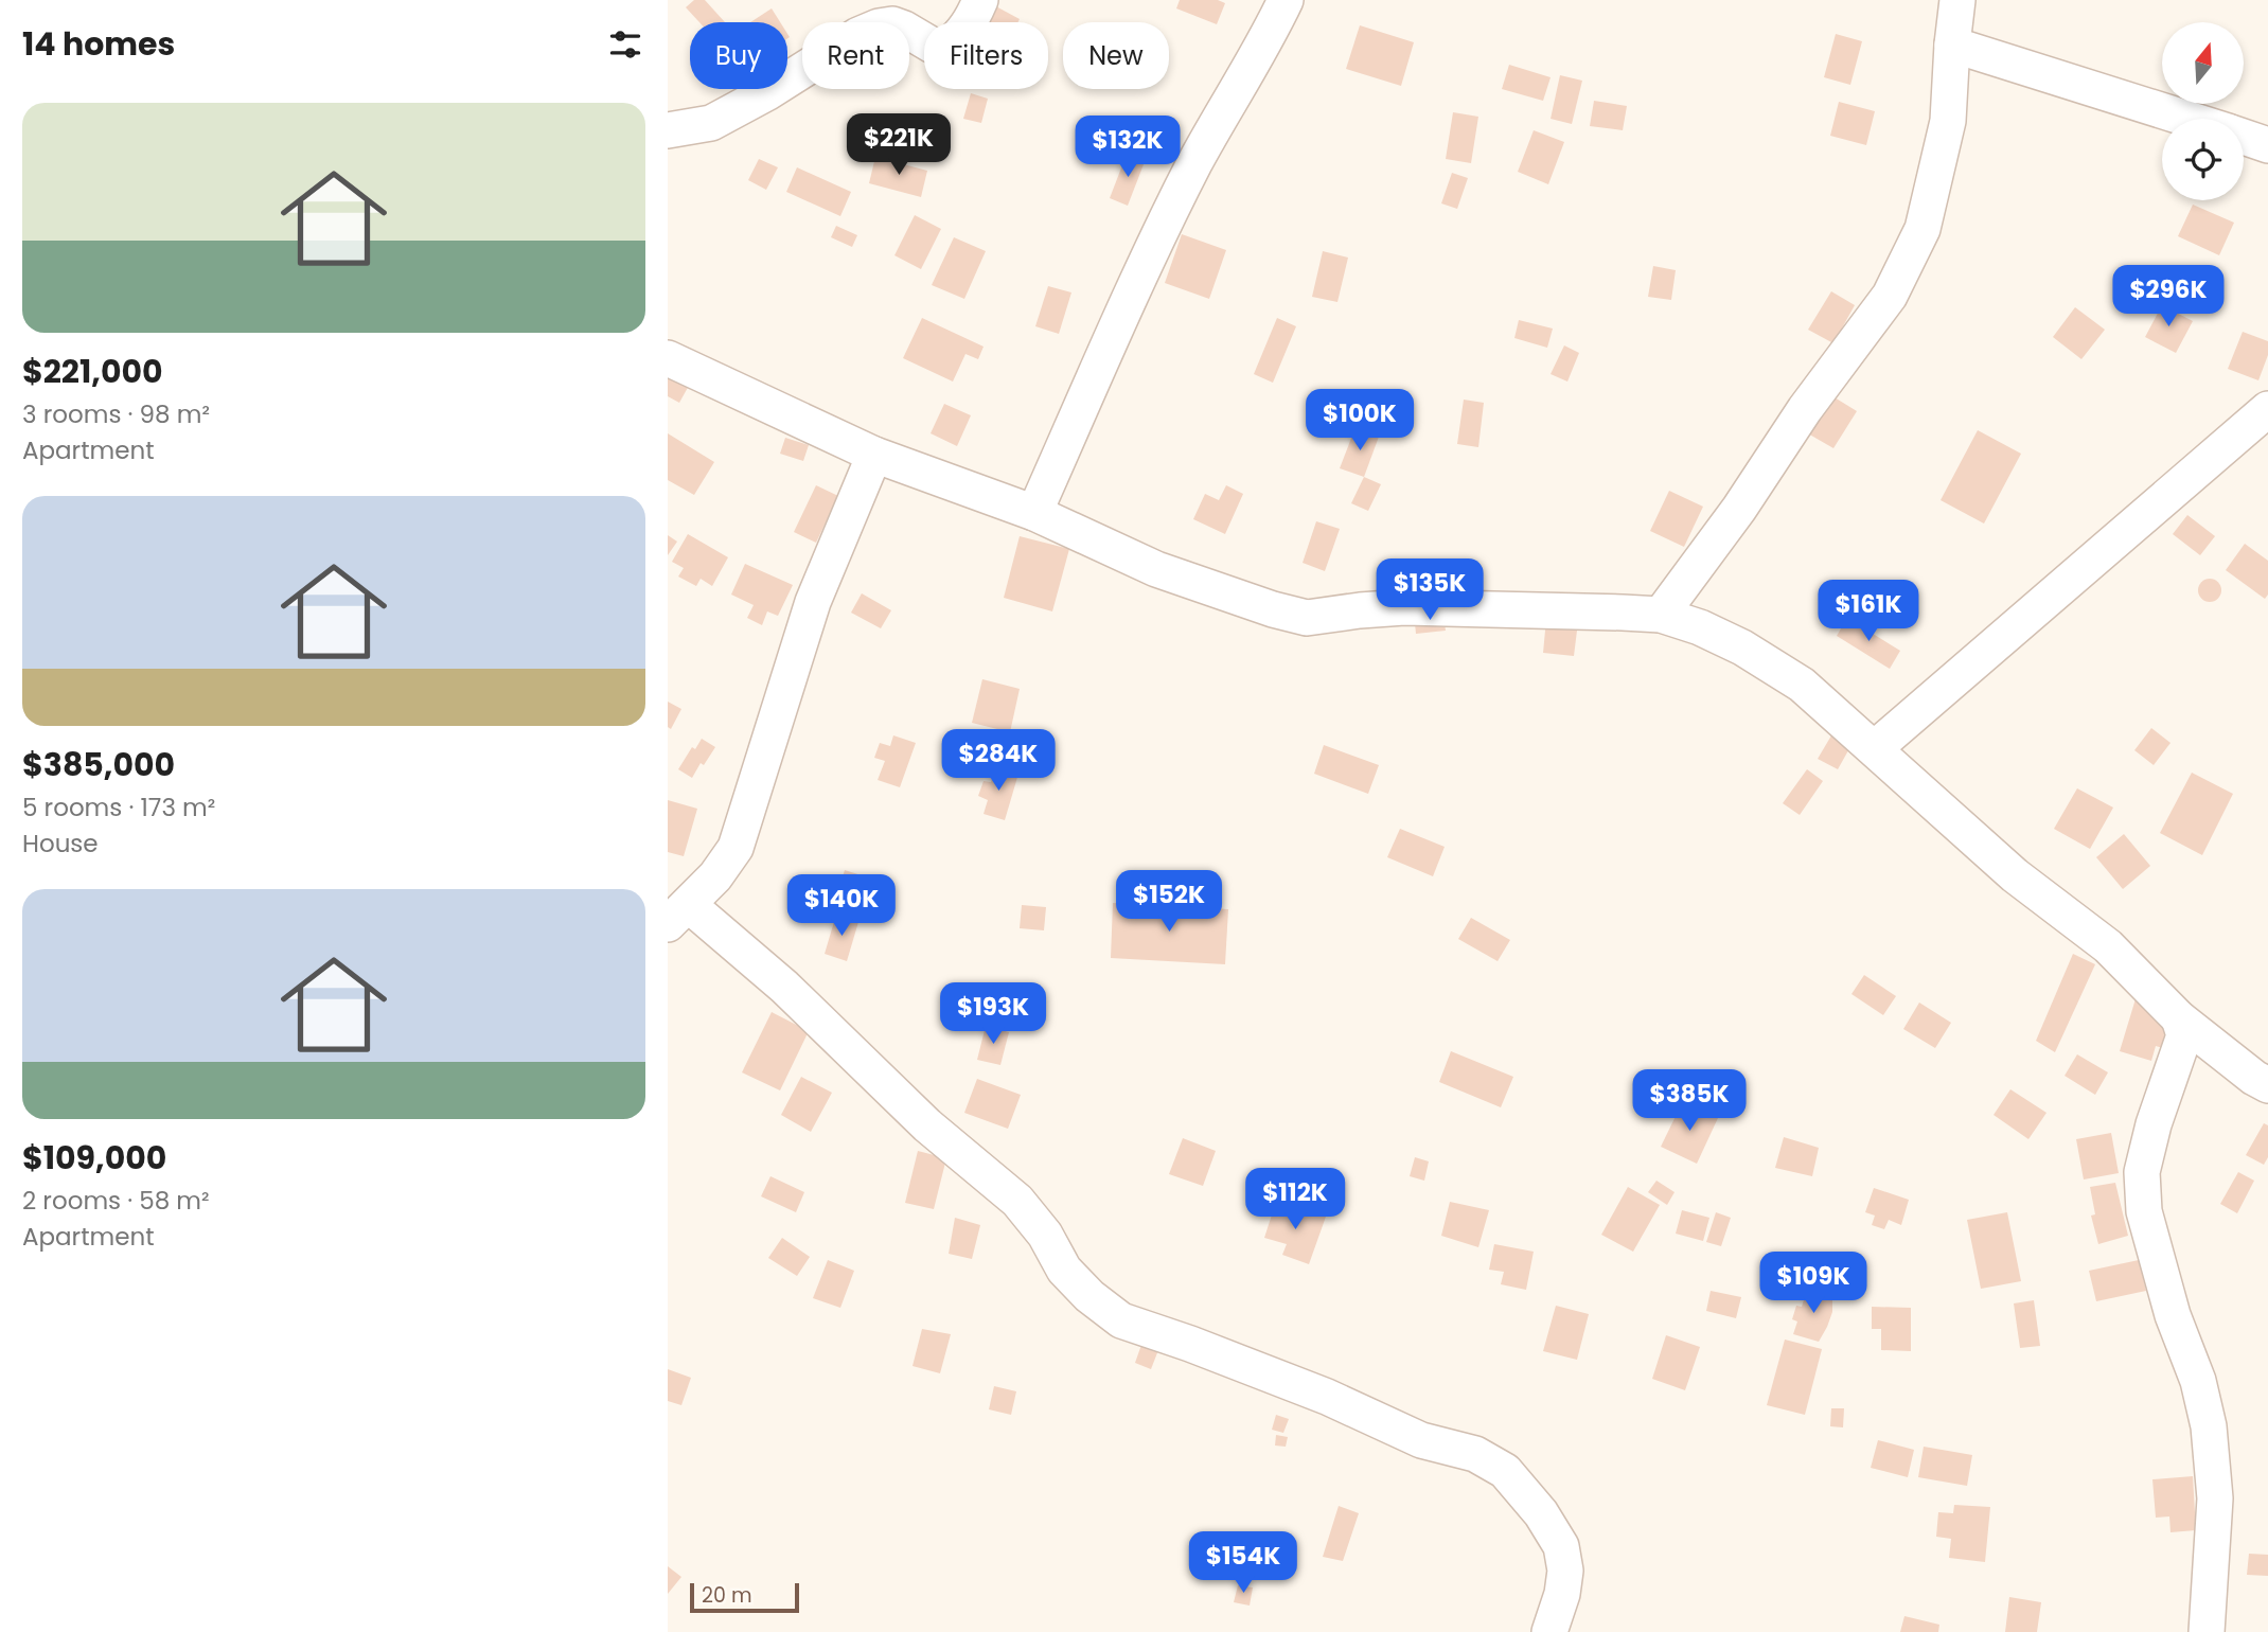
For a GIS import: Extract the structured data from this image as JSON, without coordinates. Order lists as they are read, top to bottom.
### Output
{
  "scale_bar": "20 m",
  "north": "top",
  "page": {
    "heading": "14 homes",
    "chip": [
      "Buy",
      "Rent",
      "Filters",
      "New"
    ],
    "list": [
      {
        "name": "$221,000",
        "note": "3 rooms · 98 m² · Apartment"
      },
      {
        "name": "$385,000",
        "note": "5 rooms · 173 m² · House"
      },
      {
        "name": "$109,000",
        "note": "2 rooms · 58 m² · Apartment"
      }
    ],
    "price": [
      "$221K",
      "$132K",
      "$296K",
      "$100K",
      "$135K",
      "$161K",
      "$284K",
      "$152K",
      "$140K",
      "$193K",
      "$385K",
      "$112K",
      "$109K",
      "$154K"
    ],
    "scale": "20 m"
  }
}
